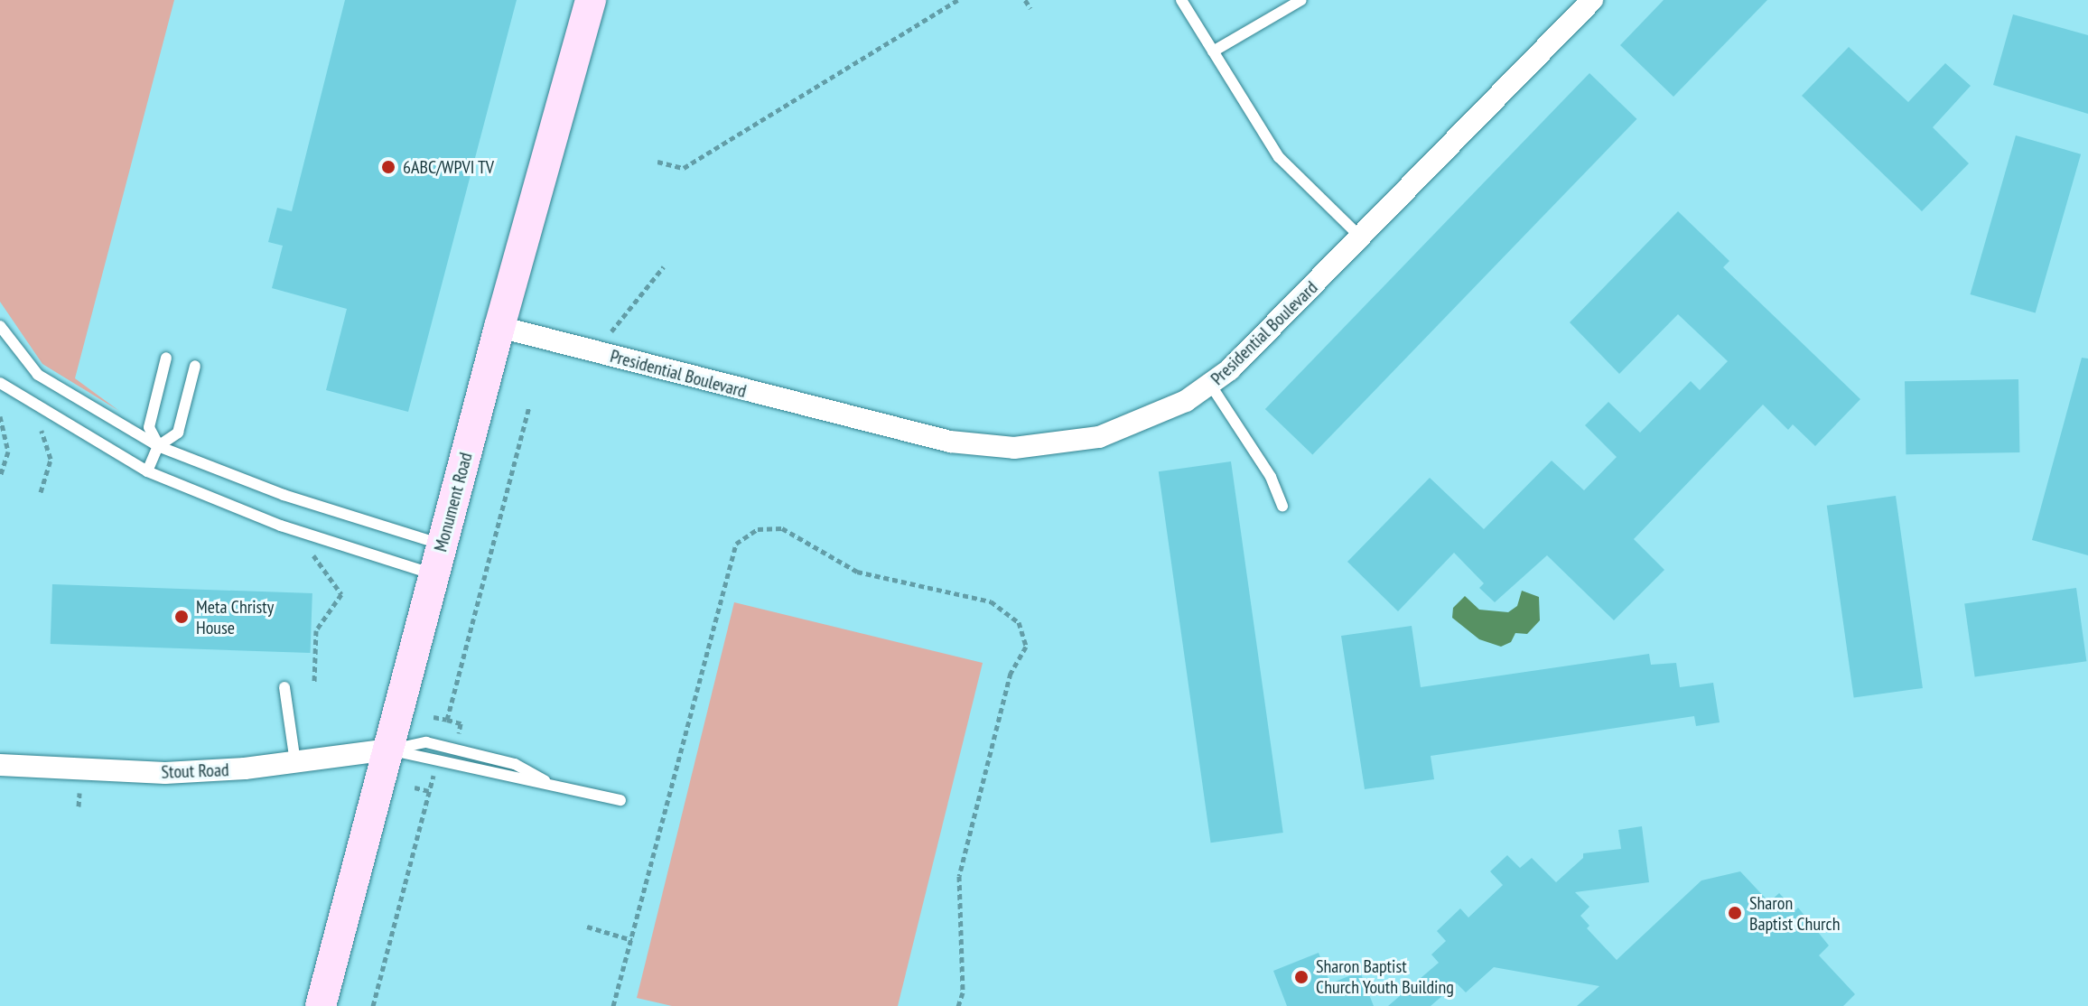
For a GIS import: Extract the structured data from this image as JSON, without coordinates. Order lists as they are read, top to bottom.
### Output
{
  "streets": {
    "street": ["Presidential Boulevard", "Monument Road", "Stout Road"]
  },
  "crossings": [
    ["Presidential Boulevard", "Monument Road"],
    ["Monument Road", "Stout Road"]
  ],
  "places": [
    "6ABC/WPVI TV",
    "Meta Christy House",
    "Sharon Baptist Church",
    "Sharon Baptist Church Youth Building"
  ]
}
